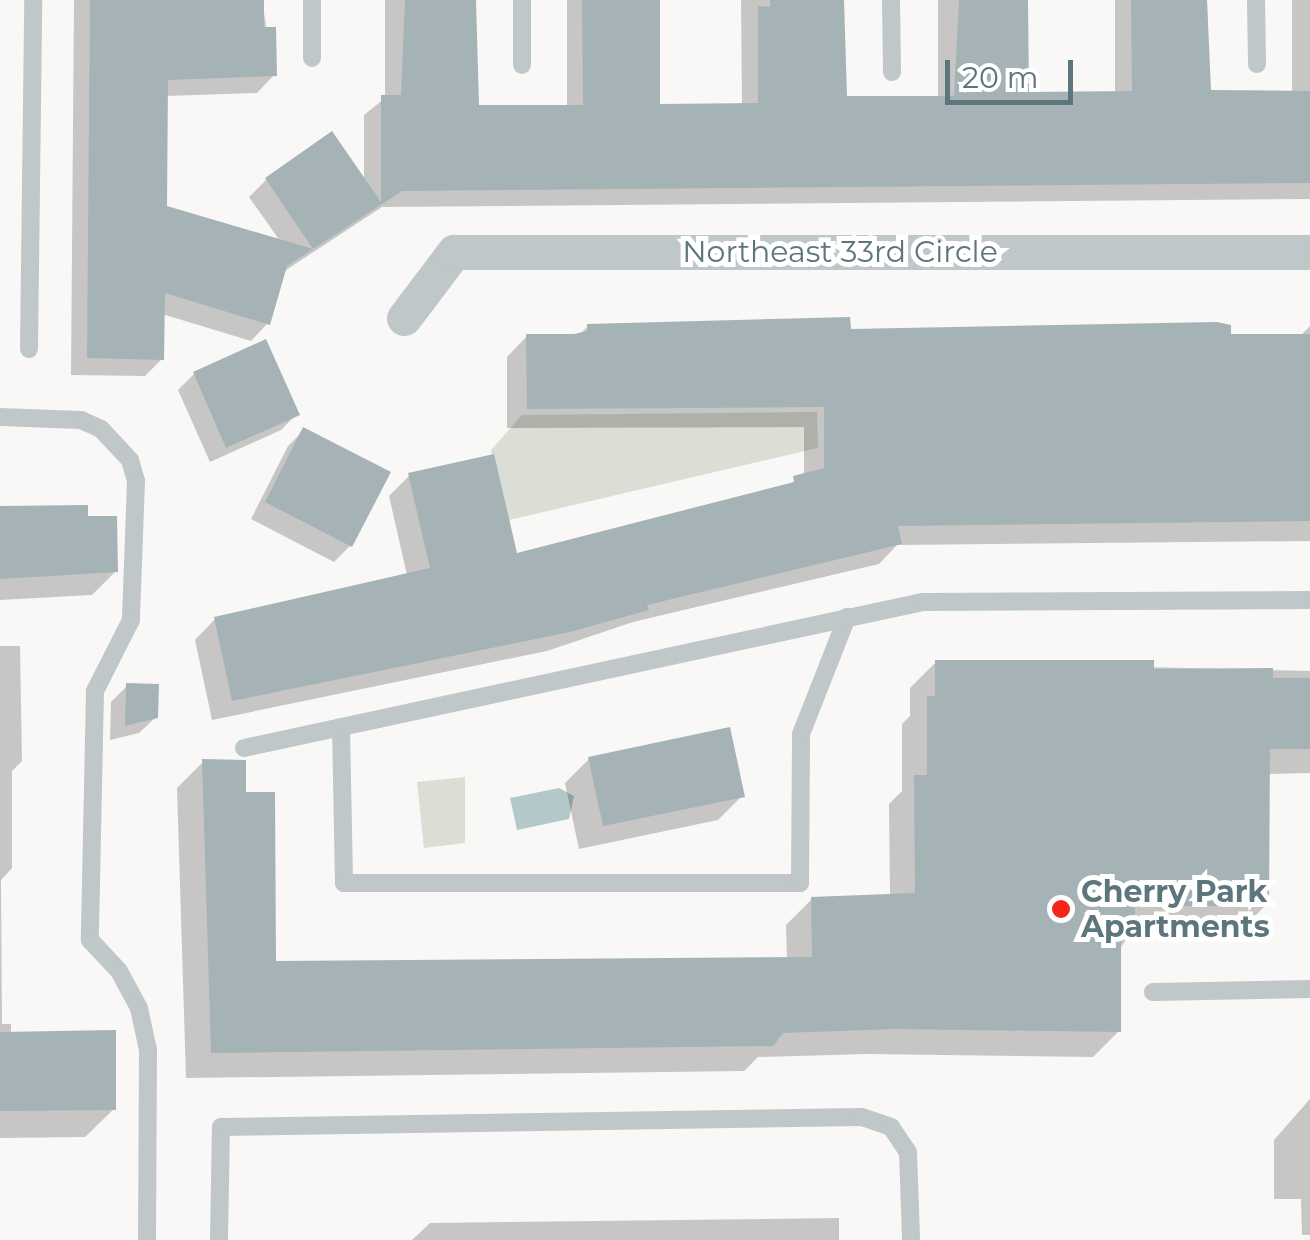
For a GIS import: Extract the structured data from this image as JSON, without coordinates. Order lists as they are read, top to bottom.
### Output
{
  "streets": {
    "street": ["Northeast 33rd Circle"]
  },
  "places": ["Cherry Park Apartments"],
  "scale_bar": "20 m"
}
